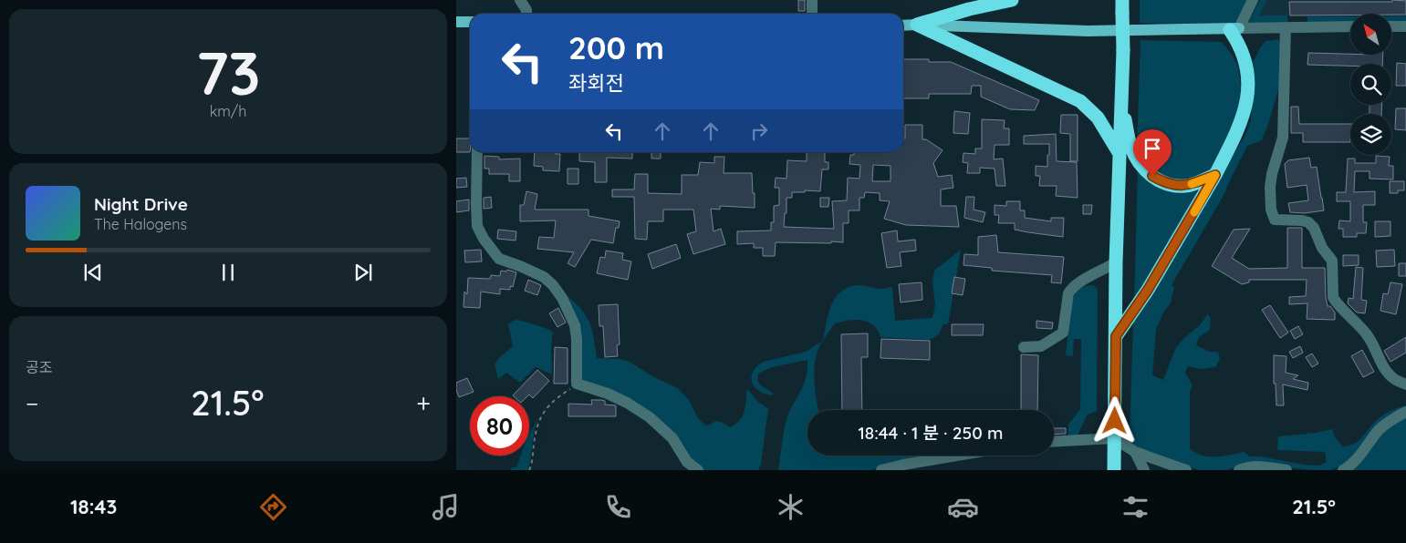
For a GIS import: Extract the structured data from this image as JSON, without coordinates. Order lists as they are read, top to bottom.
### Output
{
  "north": "top left",
  "page": {
    "tile": [
      ["73", "km/h"],
      "공조"
    ],
    "turn": ["200 m", "좌회전"],
    "song": ["Night Drive", "The Halogens"],
    "heat": ["−", "21.5°", "+"],
    "limit": "80",
    "trip": "18:44 · 1 분 · 250 m",
    "tabs": ["18:43", "21.5°"]
  }
}
